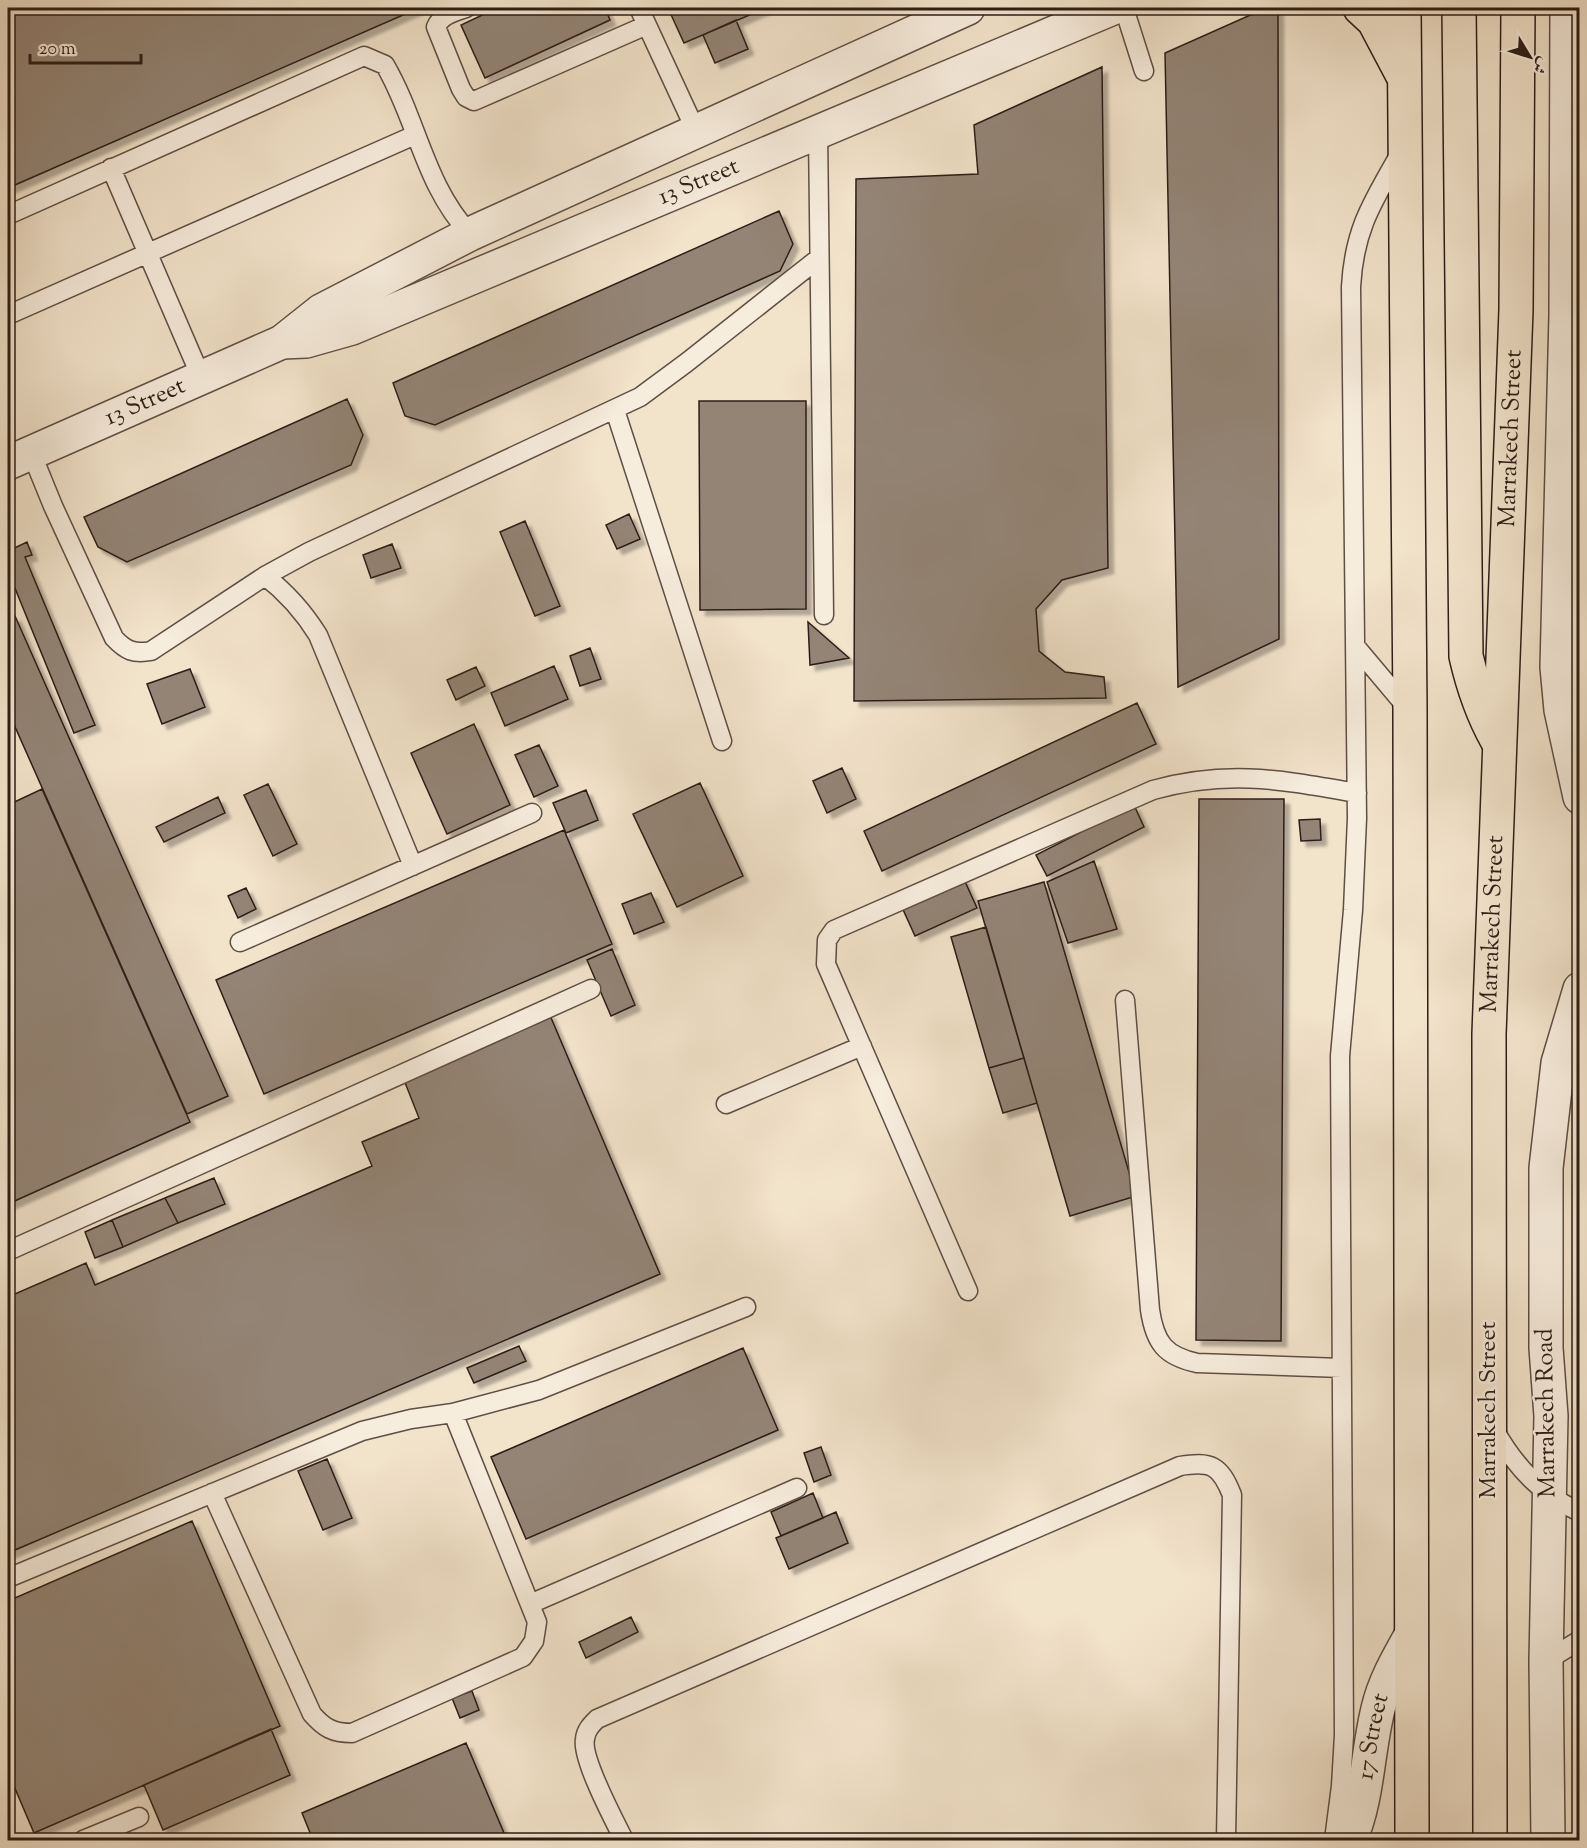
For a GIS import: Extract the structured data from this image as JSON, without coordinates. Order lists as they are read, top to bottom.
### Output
{
  "streets": {
    "main road": ["Marrakech Street"],
    "street": ["13 Street", "Marrakech Road", "17 Street"]
  },
  "scale_bar": "20 m",
  "north": "bottom right"
}
